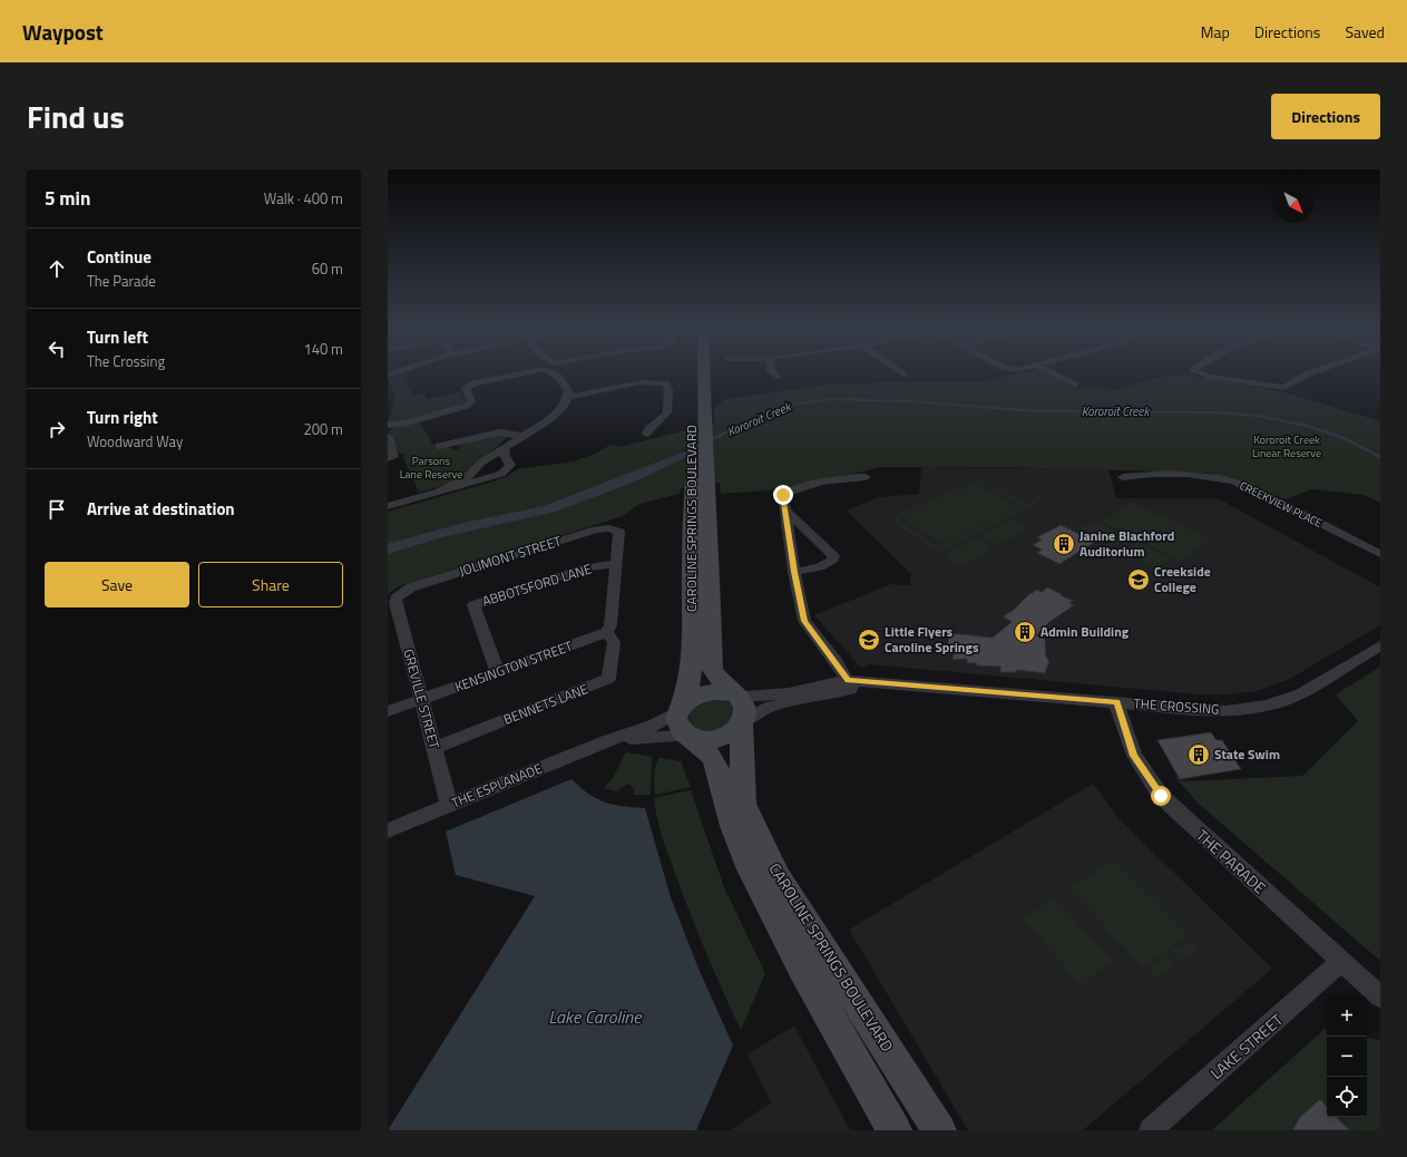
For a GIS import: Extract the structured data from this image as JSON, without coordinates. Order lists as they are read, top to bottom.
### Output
{
  "streets": {
    "main road": ["CAROLINE SPRINGS BOULEVARD"],
    "street": [
      "CREEKVIEW PLACE",
      "JOLIMONT STREET",
      "ABBOTSFORD LANE",
      "KENSINGTON STREET",
      "GREVILLE STREET",
      "BENNETS LANE",
      "THE CROSSING",
      "THE ESPLANADE",
      "THE PARADE",
      "LAKE STREET"
    ]
  },
  "crossings": [
    ["CAROLINE SPRINGS BOULEVARD", "THE CROSSING"],
    ["CAROLINE SPRINGS BOULEVARD", "THE ESPLANADE"],
    ["JOLIMONT STREET", "ABBOTSFORD LANE"],
    ["JOLIMONT STREET", "GREVILLE STREET"],
    ["ABBOTSFORD LANE", "KENSINGTON STREET"],
    ["KENSINGTON STREET", "GREVILLE STREET"],
    ["KENSINGTON STREET", "BENNETS LANE"],
    ["GREVILLE STREET", "BENNETS LANE"],
    ["GREVILLE STREET", "THE ESPLANADE"],
    ["THE CROSSING", "THE ESPLANADE"],
    ["THE CROSSING", "THE PARADE"],
    ["THE PARADE", "LAKE STREET"]
  ],
  "water": ["Kororoit Creek", "Lake Caroline"],
  "parks": ["Kororoit Creek Linear Reserve", "Parsons Lane Reserve"],
  "places": {
    "building": ["Janine Blachford Auditorium", "Admin Building", "State Swim"],
    "school or university": ["Creekside College", "Little Flyers Caroline Springs"]
  },
  "north": "bottom right",
  "page": {
    "header": "Waypost",
    "nav": ["Map", "Directions", "Saved"],
    "title": "Find us",
    "buttons": [
      "Directions",
      ["Save", "Share"]
    ],
    "heading": ["5 min", "Walk · 400 m"],
    "list": [
      ["Continue", "The Parade", "60 m"],
      ["Turn left", "The Crossing", "140 m"],
      ["Turn right", "Woodward Way", "200 m"],
      "Arrive at destination"
    ],
    "map_buttons": ["+", "−"]
  }
}
